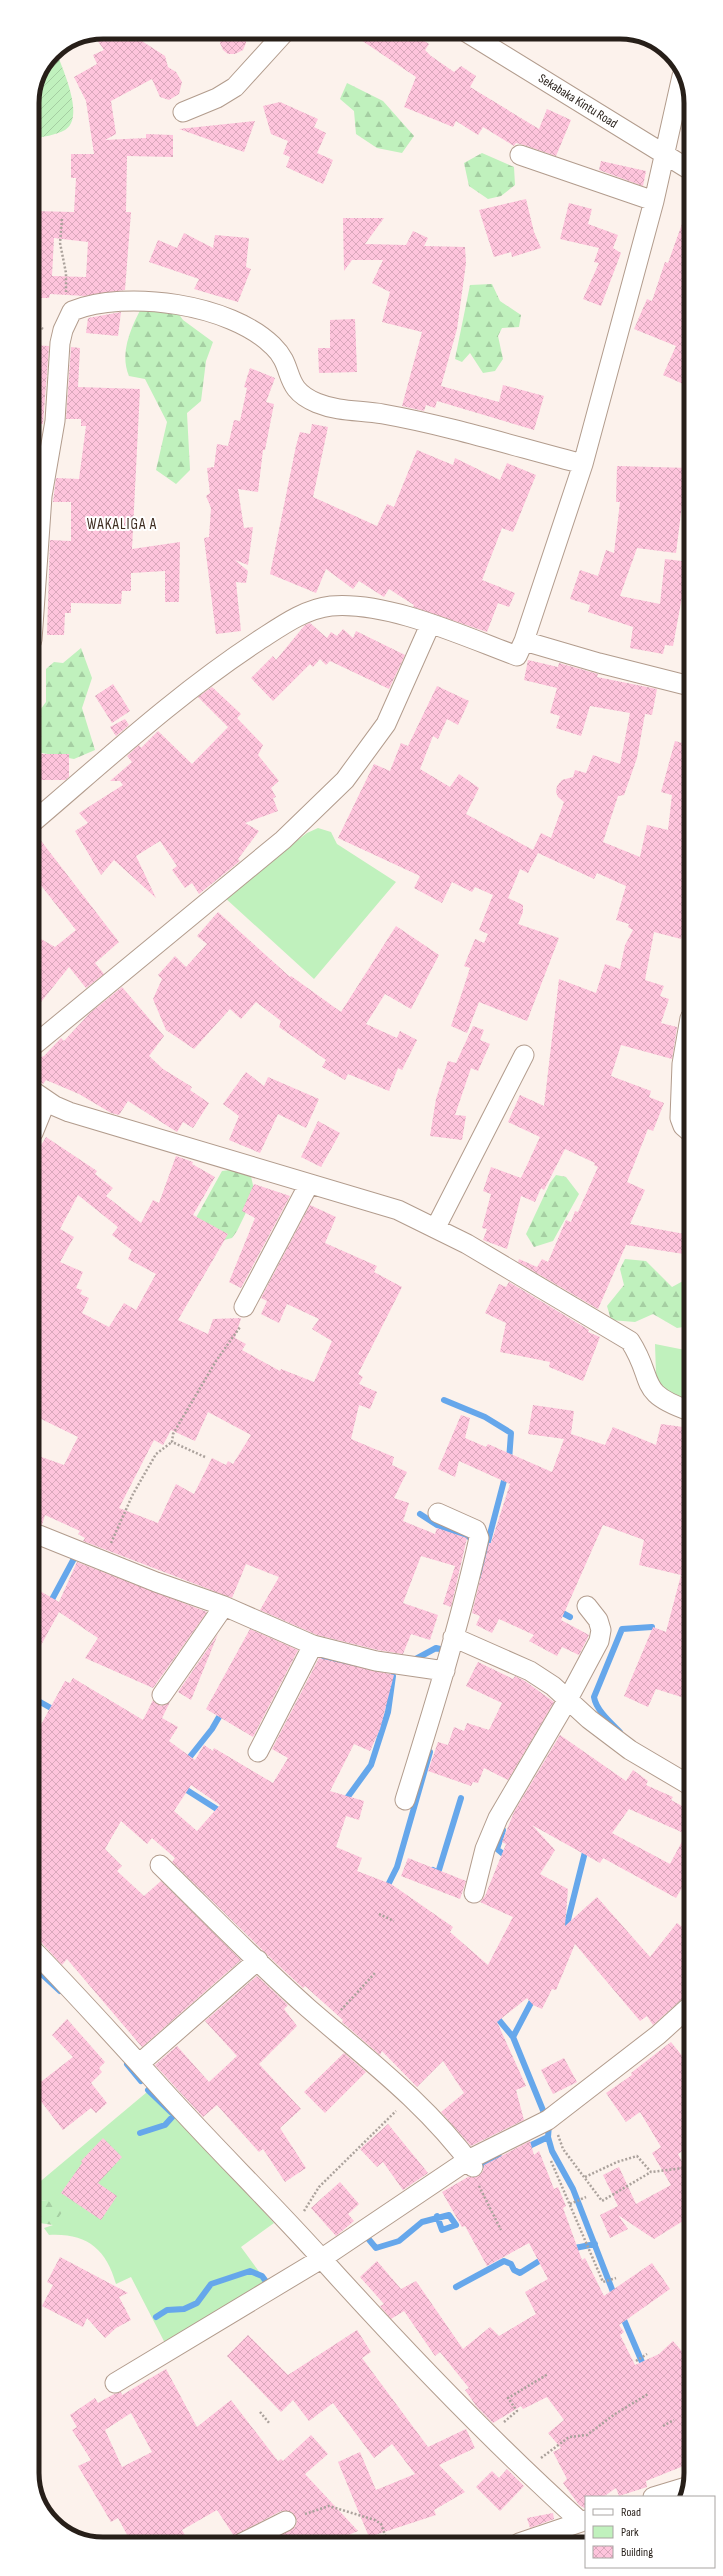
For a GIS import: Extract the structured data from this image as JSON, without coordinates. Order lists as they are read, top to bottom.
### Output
{
  "streets": {
    "street": ["Sekabaka Kintu Road"]
  },
  "districts": ["WAKALIGA A"],
  "legend": ["Road", "Park", "Building"]
}
